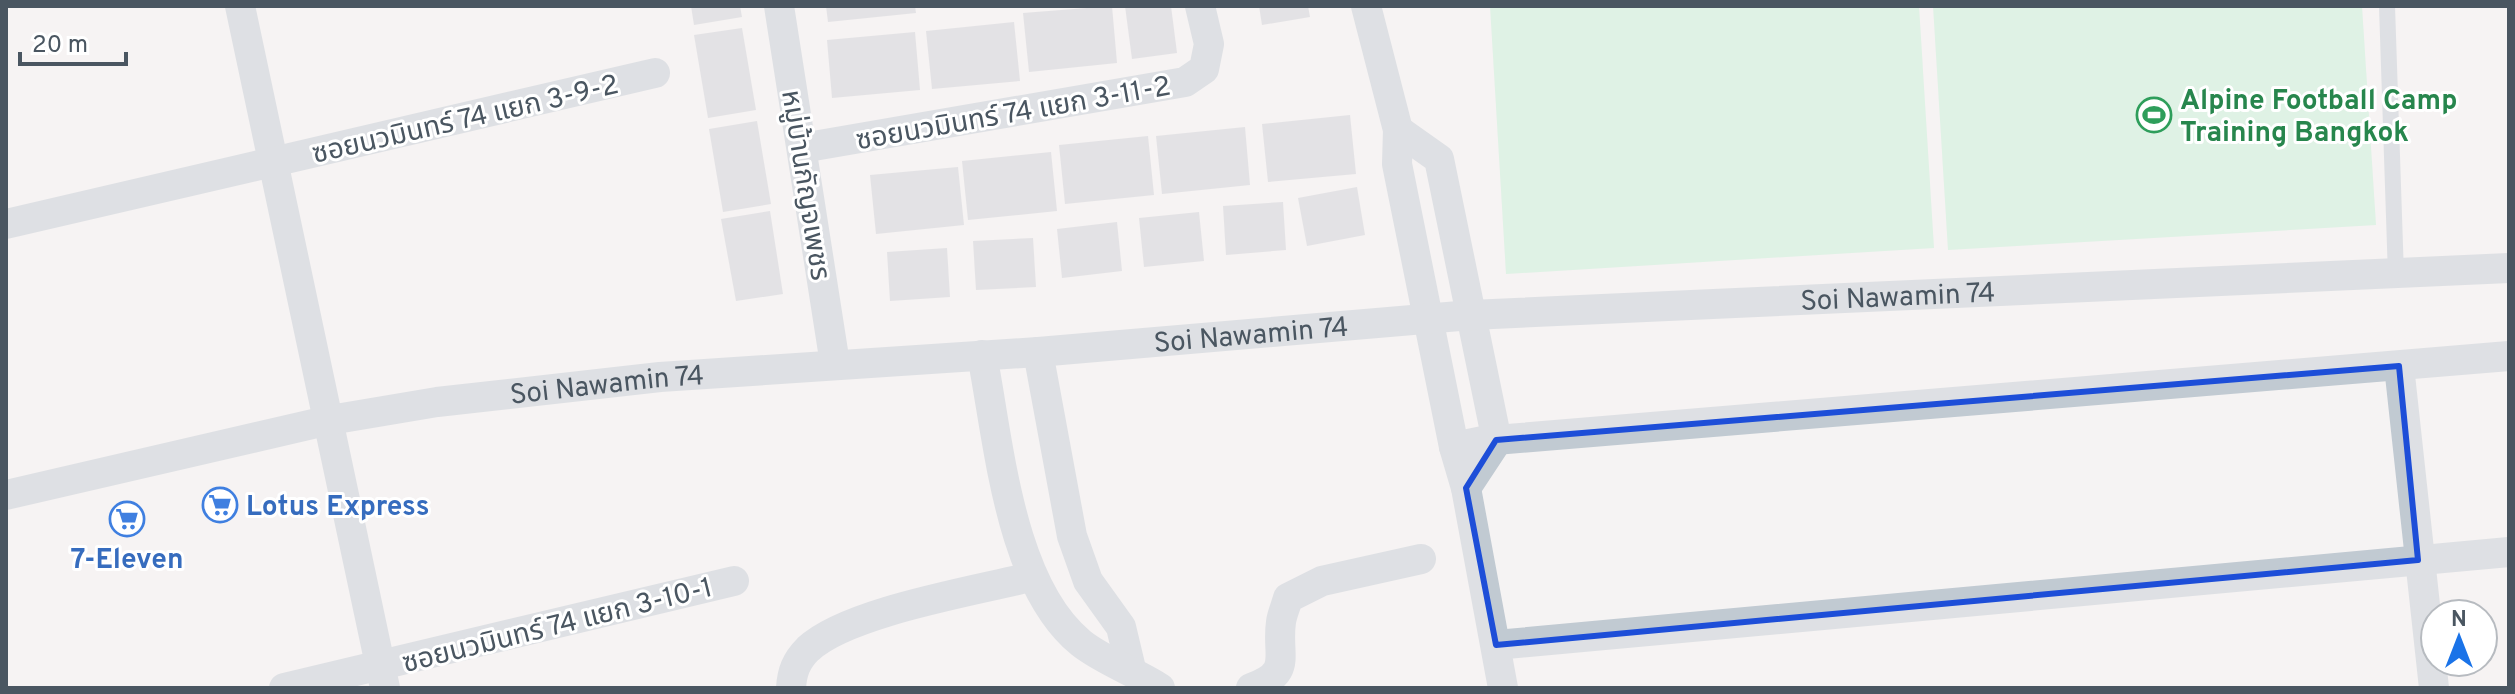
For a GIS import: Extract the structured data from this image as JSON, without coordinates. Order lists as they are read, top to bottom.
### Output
{
  "streets": {
    "street": [
      "ซอยนวมินทร์ 74 แยก 3-11-2",
      "ซอยนวมินทร์ 74 แยก 3-9-2",
      "หมู่บ้านกัญจเพชร",
      "Soi Nawamin 74",
      "ซอยนวมินทร์ 74 แยก 3-10-1"
    ]
  },
  "crossings": [
    ["ซอยนวมินทร์ 74 แยก 3-11-2", "หมู่บ้านกัญจเพชร"],
    ["หมู่บ้านกัญจเพชร", "Soi Nawamin 74"]
  ],
  "places": {
    "sports": ["Alpine Football Camp Training Bangkok"],
    "supermarket": ["Lotus Express", "7-Eleven"]
  },
  "scale_bar": "20 m",
  "north": "top"
}
